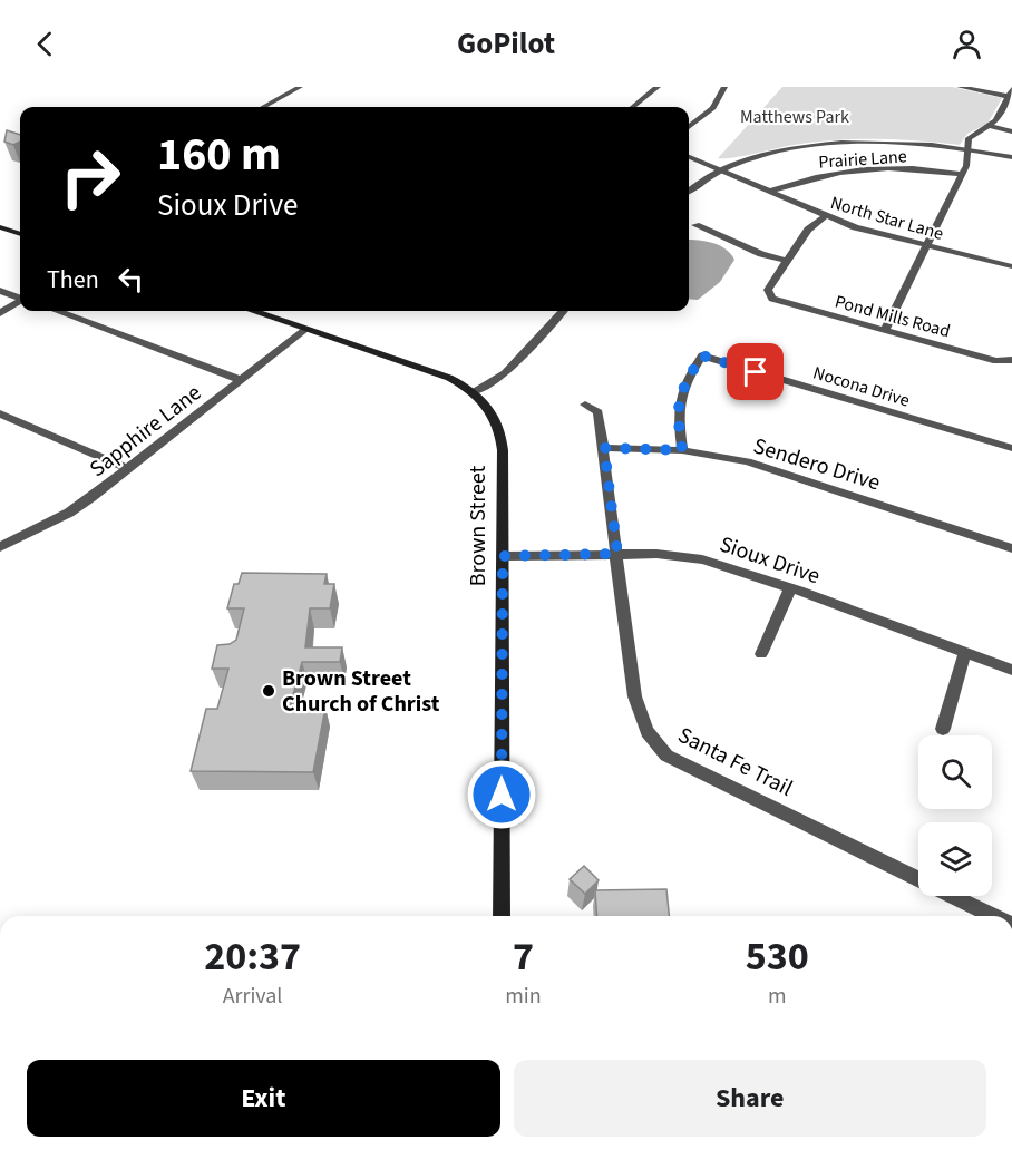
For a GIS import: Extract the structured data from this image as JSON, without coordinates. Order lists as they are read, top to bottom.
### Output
{
  "streets": {
    "main road": ["Brown Street"],
    "street": [
      "Prairie Lane",
      "North Star Lane",
      "Pond Mills Road",
      "Nocona Drive",
      "Sapphire Lane",
      "Sendero Drive",
      "Sioux Drive",
      "Santa Fe Trail"
    ]
  },
  "crossings": [
    ["Prairie Lane", "North Star Lane"],
    ["Nocona Drive", "Sendero Drive"],
    ["Sapphire Lane", "Brown Street"],
    ["Sendero Drive", "Santa Fe Trail"],
    ["Brown Street", "Sioux Drive"],
    ["Sioux Drive", "Santa Fe Trail"]
  ],
  "parks": ["Matthews Park"],
  "places": ["Brown Street Church of Christ"],
  "page": {
    "header": "GoPilot",
    "turn": ["160 m", "Sioux Drive"],
    "then": "Then",
    "eta": [
      "20:37",
      "Arrival",
      "7",
      "min",
      "530",
      "m"
    ],
    "buttons": ["Exit", "Share"]
  }
}
